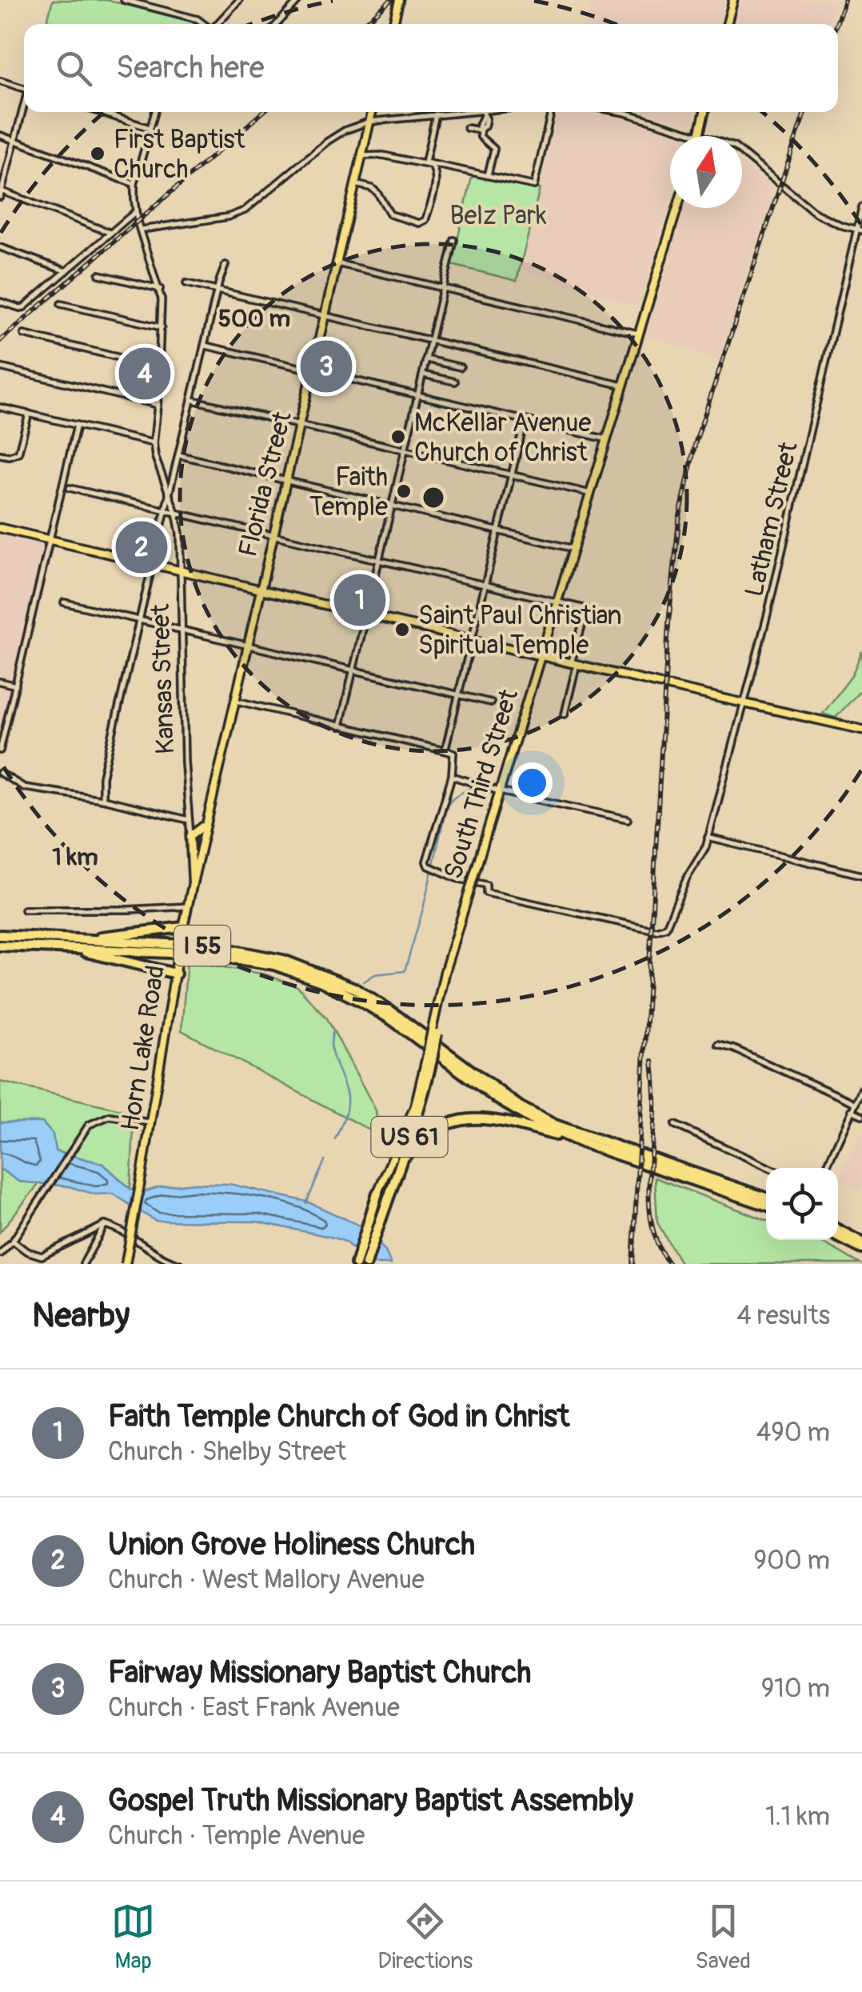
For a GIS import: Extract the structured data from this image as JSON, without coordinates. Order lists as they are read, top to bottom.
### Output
{
  "streets": {
    "highway": ["South Third Street", "I 55", "US 61"],
    "main road": ["Florida Street", "Kansas Street", "Horn Lake Road"],
    "street": ["Latham Street"]
  },
  "crossings": [
    ["Florida Street", "Kansas Street"],
    ["Kansas Street", "Horn Lake Road"]
  ],
  "parks": ["Belz Park"],
  "places": [
    "First Baptist Church",
    "McKellar Avenue Church of Christ",
    "Faith Temple",
    "Saint Paul Christian Spiritual Temple"
  ],
  "north": "top",
  "page": {
    "search": "Search here",
    "pins": [
      "3",
      "4",
      "2",
      "1"
    ],
    "heading": ["Nearby", "4 results"],
    "list": [
      {
        "mark": "1",
        "name": "Faith Temple Church of God in Christ",
        "note": "Church · Shelby Street",
        "value": "490 m"
      },
      {
        "mark": "2",
        "name": "Union Grove Holiness Church",
        "note": "Church · West Mallory Avenue",
        "value": "900 m"
      },
      {
        "mark": "3",
        "name": "Fairway Missionary Baptist Church",
        "note": "Church · East Frank Avenue",
        "value": "910 m"
      },
      {
        "mark": "4",
        "name": "Gospel Truth Missionary Baptist Assembly",
        "note": "Church · Temple Avenue",
        "value": "1.1 km"
      }
    ],
    "nav": ["Map", "Directions", "Saved"]
  },
  "rings": ["500 m", "1 km"]
}
